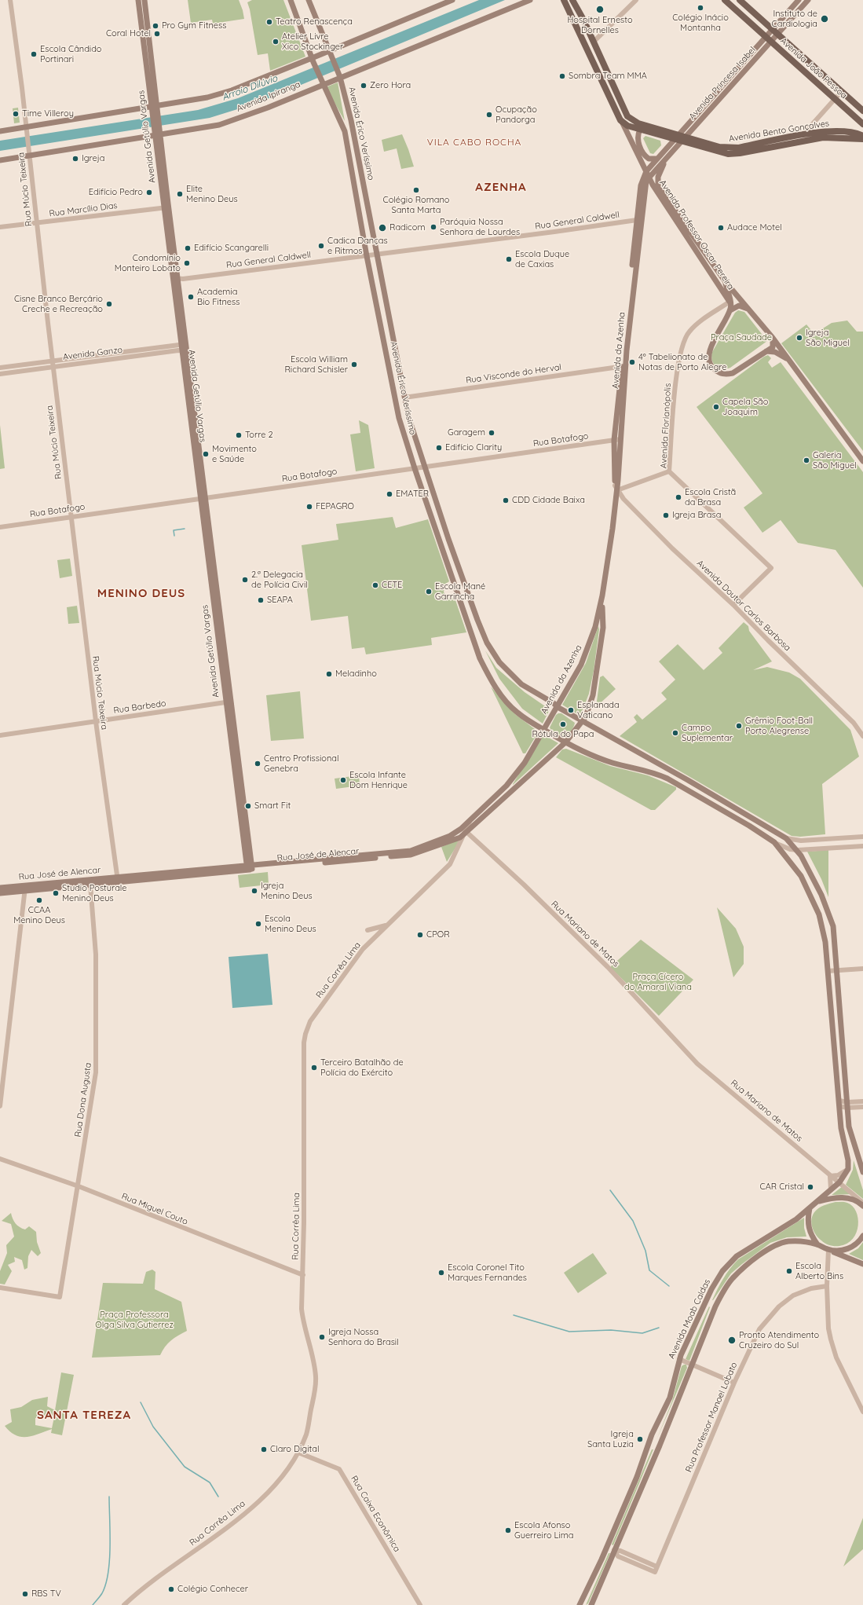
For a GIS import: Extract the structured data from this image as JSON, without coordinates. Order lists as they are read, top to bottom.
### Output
{
  "streets": {
    "main road": [
      "Avenida João Pessoa",
      "Avenida Princesa Isabel",
      "Avenida Ipiranga",
      "Avenida Bento Gonçalves",
      "Avenida Érico Veríssimo",
      "Avenida Getúlio Vargas",
      "Avenida Professor Oscar Pereira",
      "Avenida da Azenha",
      "Rua José de Alencar",
      "Avenida Moab Caldas"
    ],
    "street": [
      "Rua Múcio Teixeira",
      "Rua Marcílio Dias",
      "Rua General Caldwell",
      "Avenida Ganzo",
      "Rua Visconde do Herval",
      "Avenida Florianópolis",
      "Rua Botafogo",
      "Avenida Doutor Carlos Barbosa",
      "Rua Barbedo",
      "Rua Mariano de Matos",
      "Rua Corrêa Lima",
      "Rua Dona Augusta",
      "Rua Miguel Couto",
      "Rua Professor Manoel Lobato",
      "Rua Caixa Econômica"
    ]
  },
  "crossings": [
    ["Avenida João Pessoa", "Avenida Princesa Isabel"],
    ["Avenida Princesa Isabel", "Avenida Bento Gonçalves"],
    ["Avenida Princesa Isabel", "Avenida Professor Oscar Pereira"],
    ["Avenida Princesa Isabel", "Avenida da Azenha"],
    ["Avenida Ipiranga", "Avenida Érico Veríssimo"],
    ["Avenida Ipiranga", "Avenida Getúlio Vargas"],
    ["Avenida Ipiranga", "Rua Múcio Teixeira"],
    ["Avenida Érico Veríssimo", "Rua General Caldwell"],
    ["Avenida Érico Veríssimo", "Avenida da Azenha"],
    ["Avenida Érico Veríssimo", "Rua Visconde do Herval"],
    ["Avenida Érico Veríssimo", "Rua Botafogo"],
    ["Avenida Érico Veríssimo", "Rua José de Alencar"],
    ["Avenida Érico Veríssimo", "Avenida Moab Caldas"],
    ["Avenida Getúlio Vargas", "Rua Marcílio Dias"],
    ["Avenida Getúlio Vargas", "Rua General Caldwell"],
    ["Avenida Getúlio Vargas", "Avenida Ganzo"],
    ["Avenida Getúlio Vargas", "Rua Botafogo"],
    ["Avenida Getúlio Vargas", "Rua Barbedo"],
    ["Avenida Getúlio Vargas", "Rua José de Alencar"],
    ["Rua Múcio Teixeira", "Rua Marcílio Dias"],
    ["Rua Múcio Teixeira", "Avenida Ganzo"],
    ["Rua Múcio Teixeira", "Rua Botafogo"],
    ["Rua Múcio Teixeira", "Rua Barbedo"],
    ["Rua Múcio Teixeira", "Rua José de Alencar"],
    ["Rua General Caldwell", "Avenida da Azenha"],
    ["Avenida Professor Oscar Pereira", "Avenida da Azenha"],
    ["Avenida Professor Oscar Pereira", "Avenida Florianópolis"],
    ["Avenida da Azenha", "Rua Visconde do Herval"],
    ["Avenida da Azenha", "Rua Botafogo"],
    ["Avenida da Azenha", "Avenida Doutor Carlos Barbosa"],
    ["Avenida da Azenha", "Rua José de Alencar"],
    ["Avenida Florianópolis", "Avenida Doutor Carlos Barbosa"],
    ["Rua José de Alencar", "Rua Mariano de Matos"],
    ["Rua José de Alencar", "Rua Corrêa Lima"],
    ["Rua José de Alencar", "Rua Dona Augusta"],
    ["Rua Mariano de Matos", "Rua Corrêa Lima"],
    ["Rua Mariano de Matos", "Avenida Moab Caldas"],
    ["Rua Corrêa Lima", "Rua Miguel Couto"],
    ["Rua Corrêa Lima", "Rua Caixa Econômica"],
    ["Rua Dona Augusta", "Rua Miguel Couto"]
  ],
  "districts": [
    "VILA CABO ROCHA",
    "AZENHA",
    "MENINO DEUS",
    "SANTA TEREZA"
  ],
  "water": ["Arroio Dilúvio"],
  "parks": ["Praça Saudade", "Praça Cícero do Amaral Viana", "Praça Professora Olga Silva Gutierrez"],
  "places": [
    "Colégio Inácio Montanha",
    "Hospital Ernesto Dornelles",
    "Instituto de Cardiologia",
    "Teatro Renascença",
    "Pro Gym Fitness",
    "Coral Hotel",
    "Atelier Livre Xico Stockinger",
    "Escola Cândido Portinari",
    "Sombra Team MMA",
    "Zero Hora",
    "Time Villeroy",
    "Ocupação Pandorga",
    "Igreja",
    "Colégio Romano Santa Marta",
    "Edifício Pedro",
    "Elite Menino Deus",
    "Paróquia Nossa Senhora de Lourdes",
    "Radicom",
    "Audace Motel",
    "Cadica Danças e Ritmos",
    "Edifício Scangarelli",
    "Escola Duque de Caxias",
    "Condomínio Monteiro Lobato",
    "Academia Bio Fitness",
    "Cisne Branco Berçário Creche e Recreação",
    "Igreja São Miguel",
    "4º Tabelionato de Notas de Porto Alegre",
    "Escola William Richard Schisler",
    "Capela São Joaquim",
    "Garagem",
    "Torre 2",
    "Edifício Clarity",
    "Movimento e Saúde",
    "Galeria São Miguel",
    "EMATER",
    "Escola Cristã da Brasa",
    "CDD Cidade Baixa",
    "FEPAGRO",
    "Igreja Brasa",
    "2.ª Delegacia de Polícia Civil",
    "CETE",
    "Escola Mané Garrincha",
    "SEAPA",
    "Meladinho",
    "Esplanada Vaticano",
    "Rótula do Papa",
    "Grêmio Foot-Ball Porto Alegrense",
    "Campo Suplementar",
    "Centro Profissional Genebra",
    "Escola Infante Dom Henrique",
    "Smart Fit",
    "Igreja Menino Deus",
    "Studio Posturale Menino Deus",
    "CCAA Menino Deus",
    "Escola Menino Deus",
    "CPOR",
    "Terceiro Batalhão de Polícia do Exército",
    "CAR Cristal",
    "Escola Alberto Bins",
    "Escola Coronel Tito Marques Fernandes",
    "Igreja Nossa Senhora do Brasil",
    "Pronto Atendimento Cruzeiro do Sul",
    "Igreja Santa Luzia",
    "Claro Digital",
    "Escola Afonso Guerreiro Lima",
    "Colégio Conhecer",
    "RBS TV"
  ]
}
